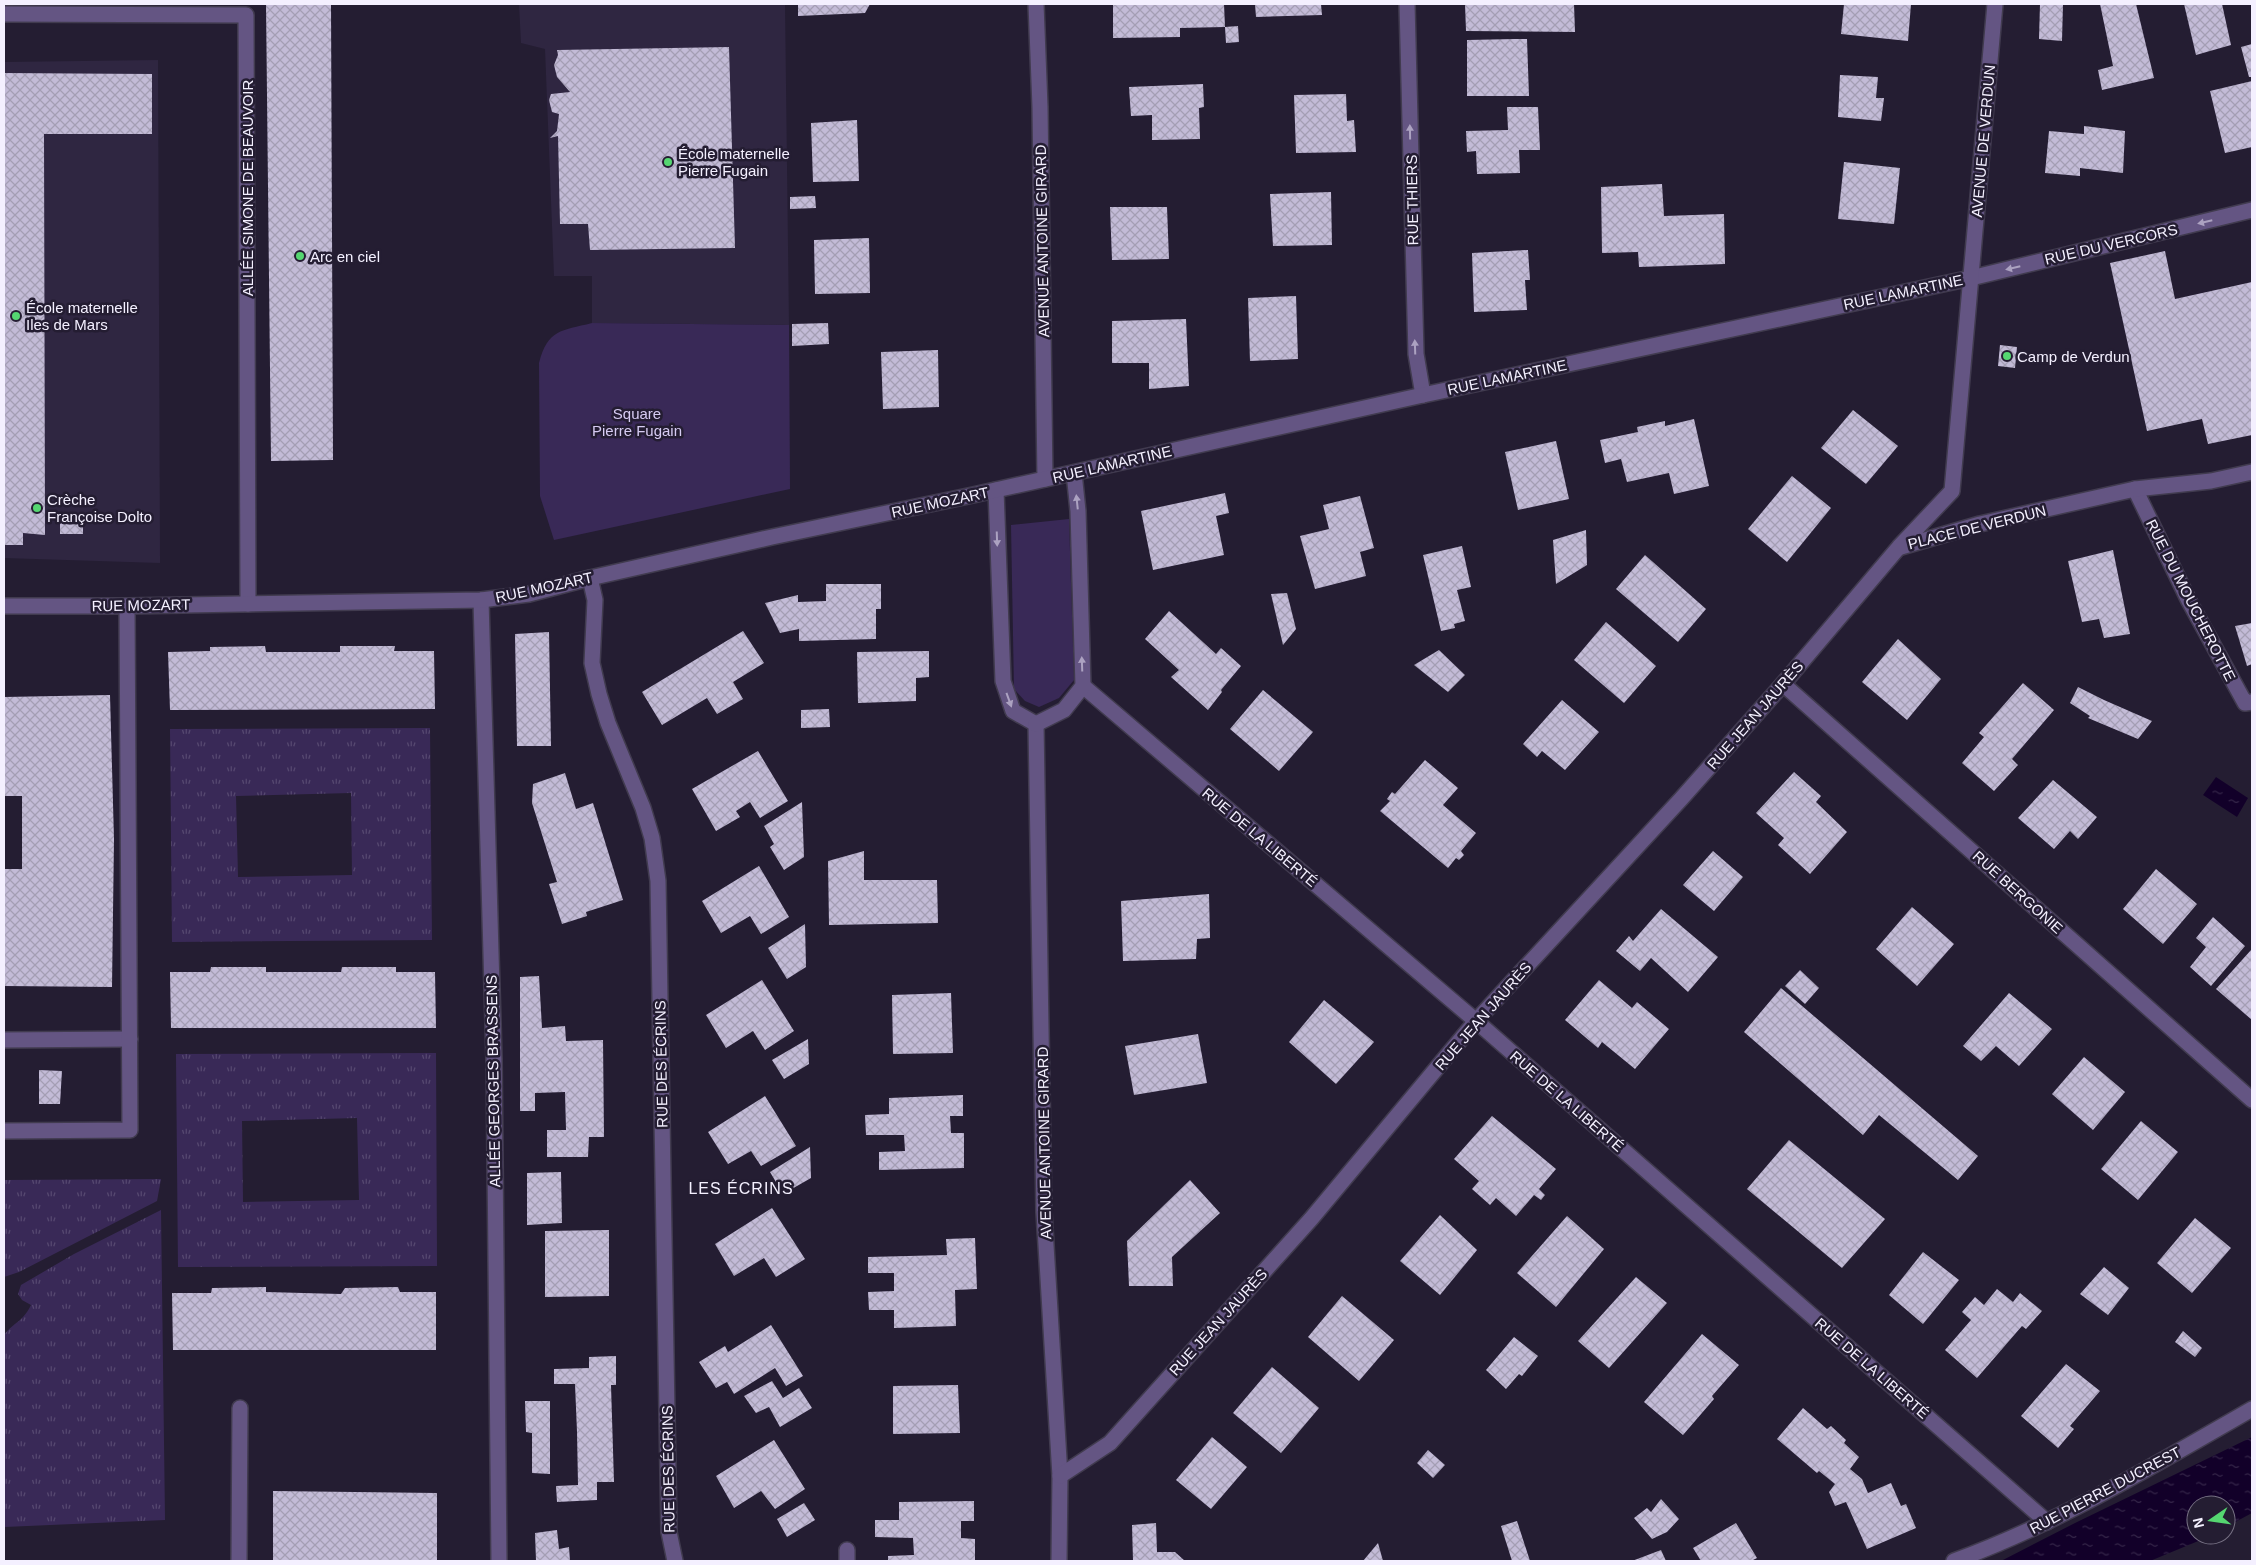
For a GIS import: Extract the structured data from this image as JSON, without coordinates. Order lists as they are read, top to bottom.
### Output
{
  "streets": {
    "street": [
      "AVENUE DE VERDUN",
      "ALLÉE SIMONE DE BEAUVOIR",
      "RUE THIERS",
      "AVENUE ANTOINE GIRARD",
      "RUE DU VERCORS",
      "RUE LAMARTINE",
      "RUE MOZART",
      "PLACE DE VERDUN",
      "RUE DU MOUCHEROTTE",
      "RUE JEAN JAURÈS",
      "RUE DE LA LIBERTÉ",
      "RUE BERGONIE",
      "RUE DES ÉCRINS",
      "ALLÉE GEORGES BRASSENS",
      "RUE PIERRE DUCREST"
    ]
  },
  "crossings": [
    ["AVENUE DE VERDUN", "RUE DU VERCORS"],
    ["AVENUE DE VERDUN", "RUE LAMARTINE"],
    ["AVENUE DE VERDUN", "PLACE DE VERDUN"],
    ["ALLÉE SIMONE DE BEAUVOIR", "RUE MOZART"],
    ["RUE THIERS", "RUE LAMARTINE"],
    ["AVENUE ANTOINE GIRARD", "RUE LAMARTINE"],
    ["AVENUE ANTOINE GIRARD", "RUE MOZART"],
    ["AVENUE ANTOINE GIRARD", "RUE JEAN JAURÈS"],
    ["RUE DU VERCORS", "RUE LAMARTINE"],
    ["RUE DU VERCORS", "PLACE DE VERDUN"],
    ["RUE LAMARTINE", "RUE MOZART"],
    ["RUE LAMARTINE", "PLACE DE VERDUN"],
    ["RUE MOZART", "RUE DES ÉCRINS"],
    ["RUE MOZART", "ALLÉE GEORGES BRASSENS"],
    ["PLACE DE VERDUN", "RUE DU MOUCHEROTTE"],
    ["PLACE DE VERDUN", "RUE JEAN JAURÈS"],
    ["RUE JEAN JAURÈS", "RUE DE LA LIBERTÉ"],
    ["RUE JEAN JAURÈS", "RUE BERGONIE"],
    ["RUE DE LA LIBERTÉ", "RUE PIERRE DUCREST"]
  ],
  "one_way": ["RUE THIERS", "RUE DU VERCORS"],
  "districts": ["LES ÉCRINS"],
  "parks": ["Square Pierre Fugain"],
  "places": [
    "École maternelle Pierre Fugain",
    "Arc en ciel",
    "École maternelle Iles de Mars",
    "Camp de Verdun",
    "Crèche Françoise Dolto"
  ],
  "north": "left"
}
